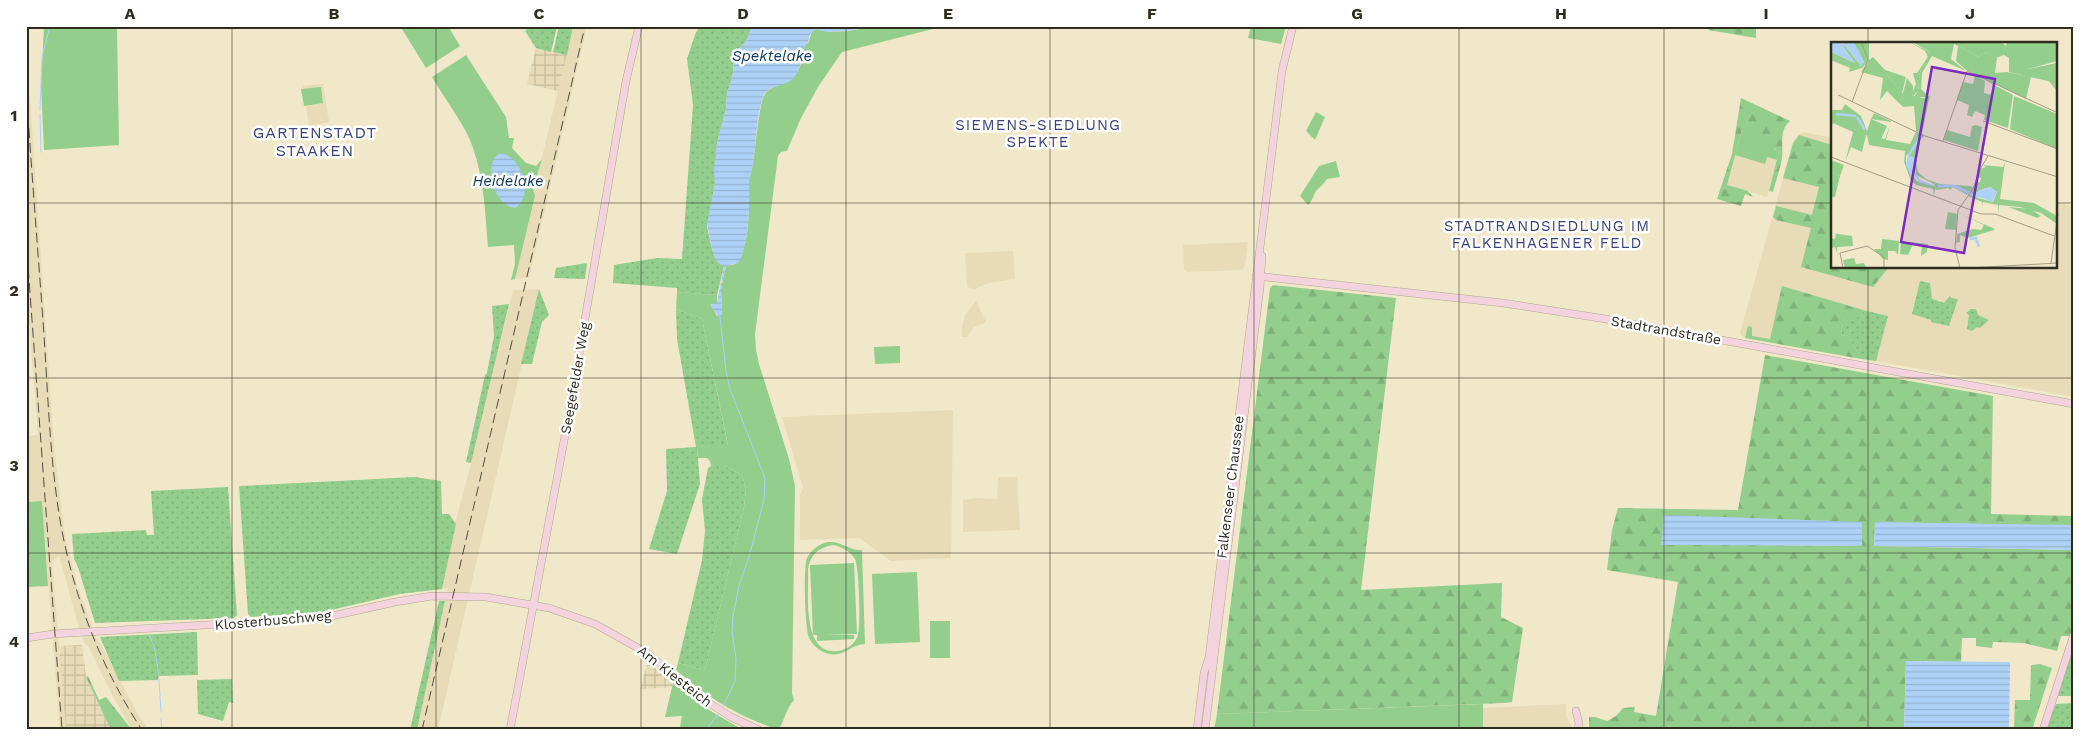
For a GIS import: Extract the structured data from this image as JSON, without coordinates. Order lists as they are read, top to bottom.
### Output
{
  "streets": {
    "street": [
      "Stadtrandstraße",
      "Seegefelder Weg",
      "Falkenseer Chaussee",
      "Klosterbuschweg",
      "Am Kiesteich"
    ]
  },
  "crossings": [
    ["Stadtrandstraße", "Falkenseer Chaussee"],
    ["Seegefelder Weg", "Klosterbuschweg"],
    ["Seegefelder Weg", "Am Kiesteich"],
    ["Klosterbuschweg", "Am Kiesteich"]
  ],
  "districts": ["SIEMENS-SIEDLUNG SPEKTE", "GARTENSTADT STAAKEN", "STADTRANDSIEDLUNG IM FALKENHAGENER FELD"],
  "water": ["Spektelake", "Heidelake"],
  "grid": {
    "columns": [
      "A",
      "B",
      "C",
      "D",
      "E",
      "F",
      "G",
      "H",
      "I",
      "J"
    ],
    "rows": [
      "1",
      "2",
      "3",
      "4"
    ]
  }
}
